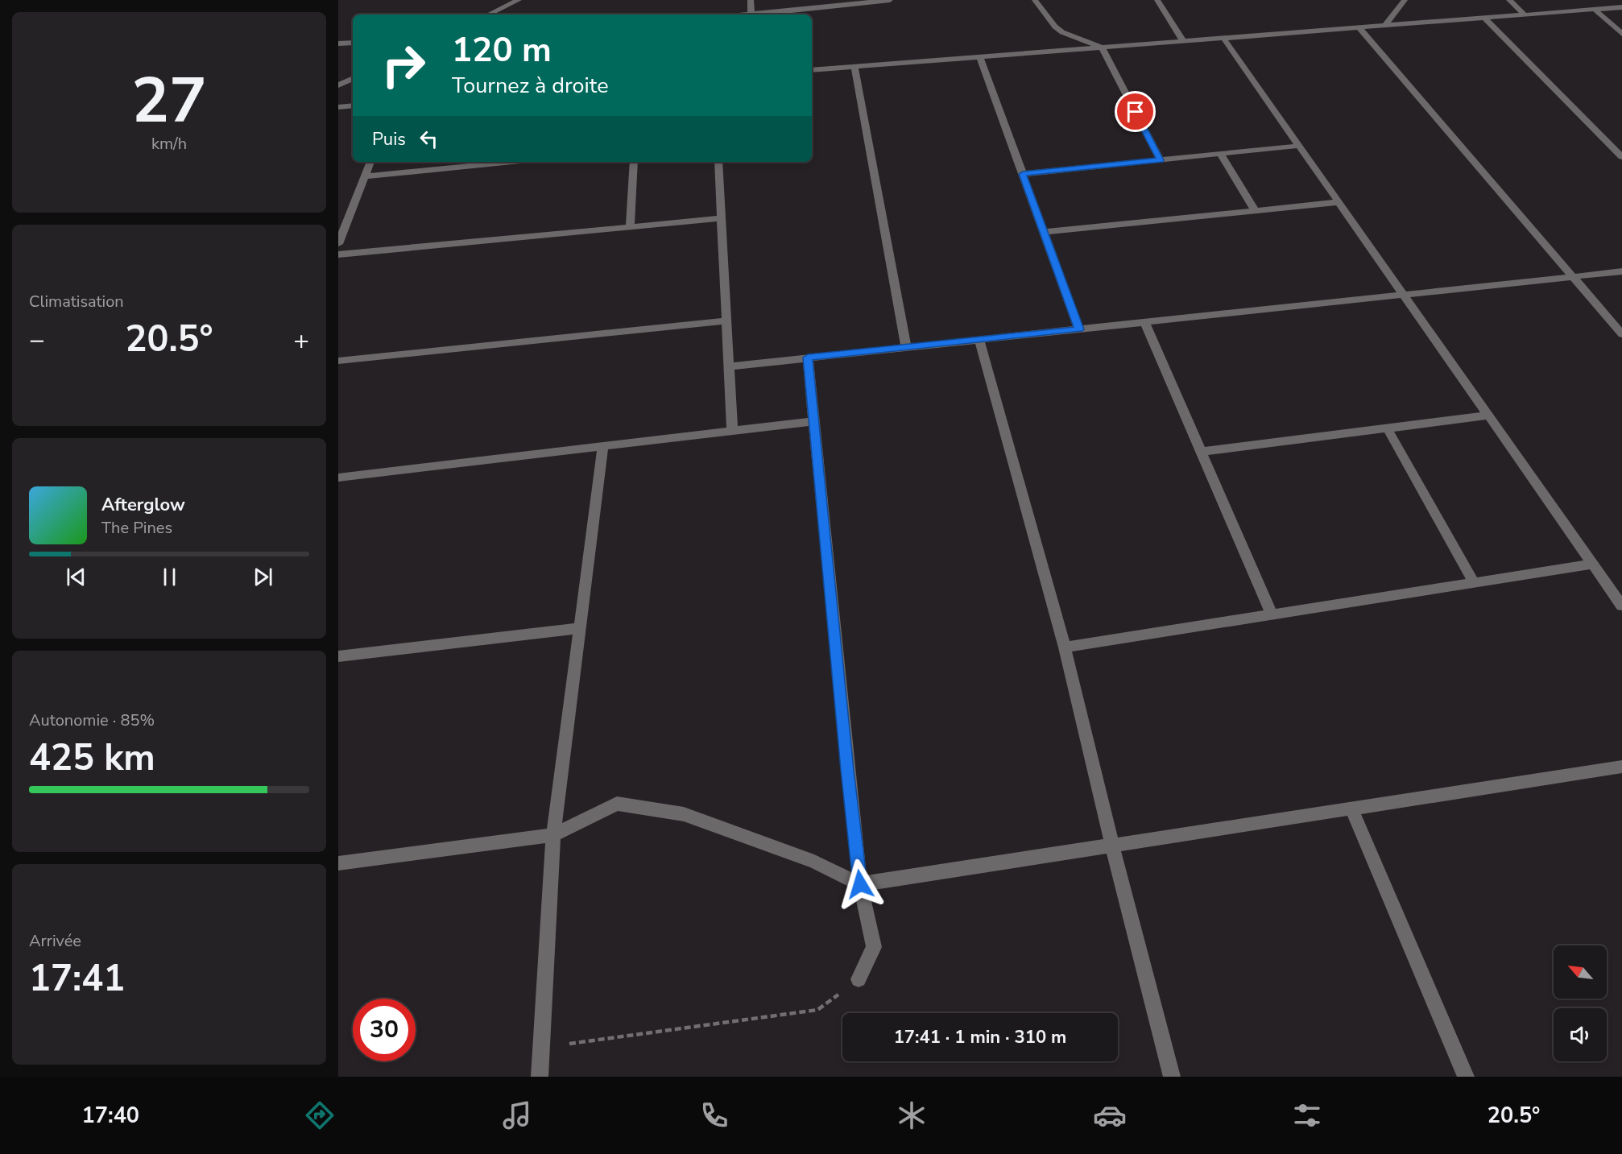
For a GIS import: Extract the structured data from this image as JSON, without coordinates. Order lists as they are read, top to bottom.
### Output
{
  "north": "top left",
  "page": {
    "tile": [
      ["27", "km/h"],
      "Climatisation",
      ["Autonomie · 85%", "425 km"],
      ["Arrivée", "17:41"]
    ],
    "turn": ["120 m", "Tournez à droite"],
    "then": "Puis",
    "heat": ["−", "20.5°", "+"],
    "song": ["Afterglow", "The Pines"],
    "limit": "30",
    "trip": "17:41 · 1 min · 310 m",
    "tabs": ["17:40", "20.5°"]
  }
}
